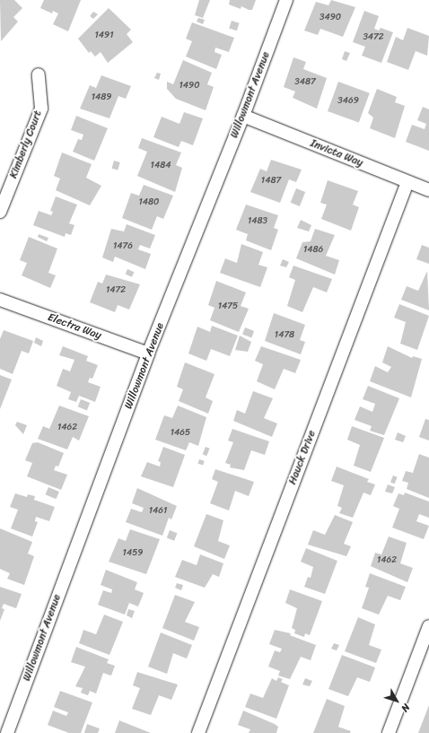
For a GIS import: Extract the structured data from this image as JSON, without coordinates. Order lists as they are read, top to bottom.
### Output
{
  "streets": {
    "street": [
      "Willowmont Avenue",
      "Kimberly Court",
      "Invicta Way",
      "Electra Way",
      "Hauck Drive"
    ]
  },
  "crossings": [
    ["Willowmont Avenue", "Invicta Way"],
    ["Willowmont Avenue", "Electra Way"],
    ["Invicta Way", "Hauck Drive"]
  ],
  "house_numbers": [
    "3490",
    "1491",
    "3472",
    "3487",
    "1490",
    "1489",
    "3469",
    "1484",
    "1487",
    "1480",
    "1483",
    "1476",
    "1486",
    "1472",
    "1475",
    "1478",
    "1462",
    "1465",
    "1461",
    "1459",
    "1462"
  ],
  "north": "bottom right"
}
